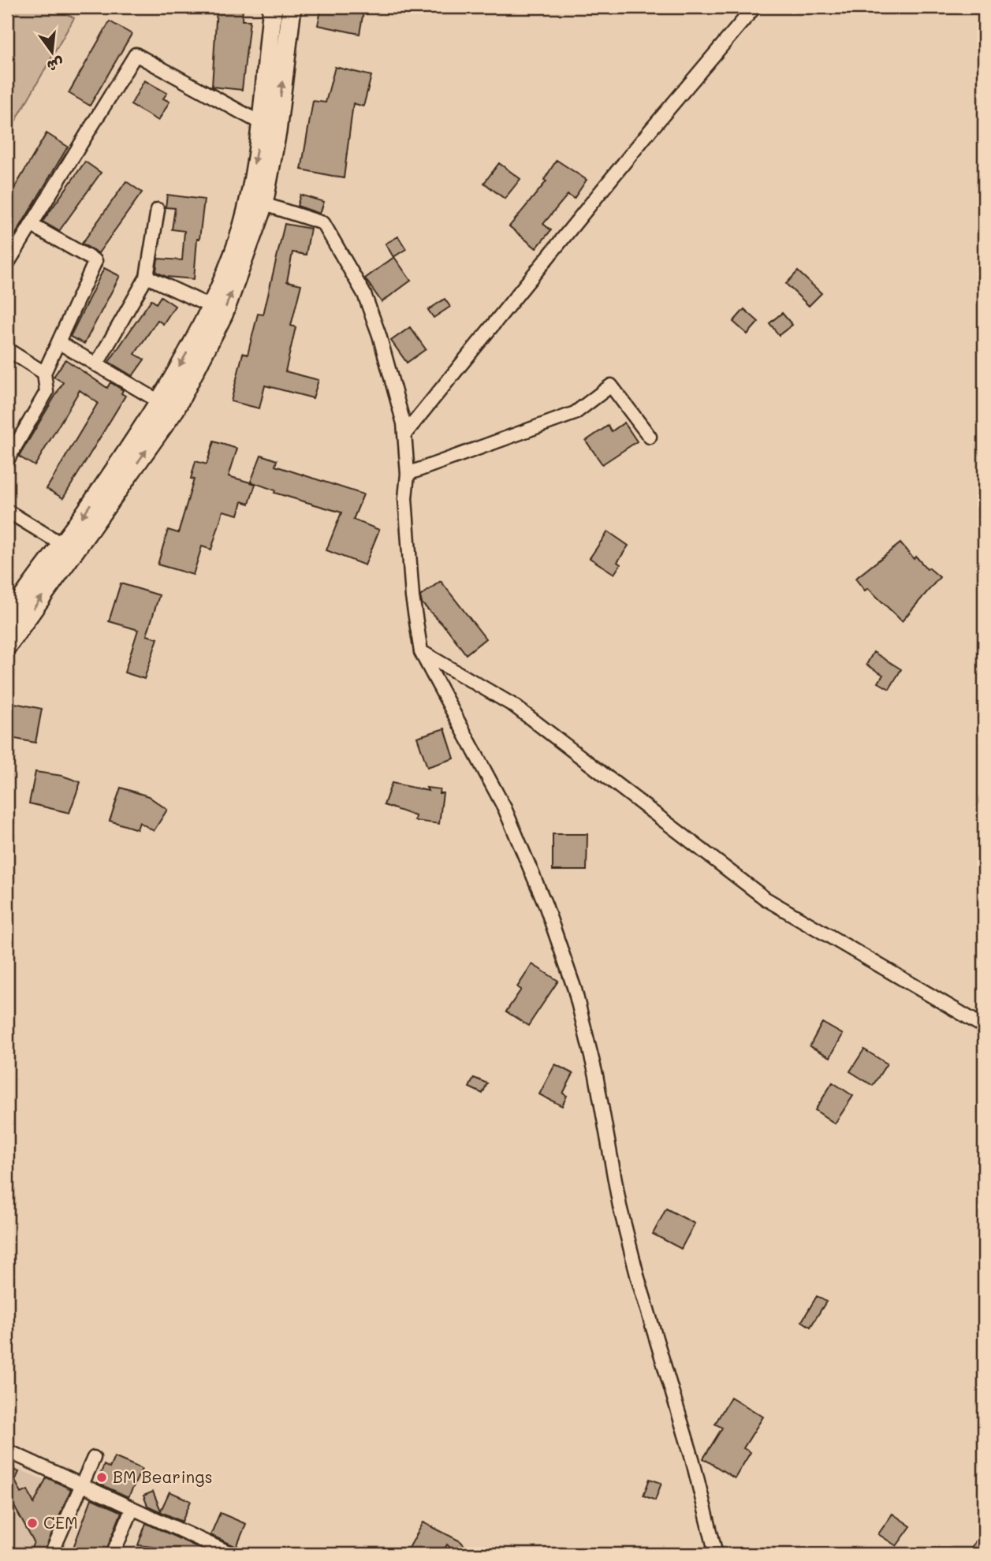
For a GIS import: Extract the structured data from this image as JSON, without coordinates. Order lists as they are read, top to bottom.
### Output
{
  "places": ["BM Bearings", "CEM"],
  "north": "bottom"
}
